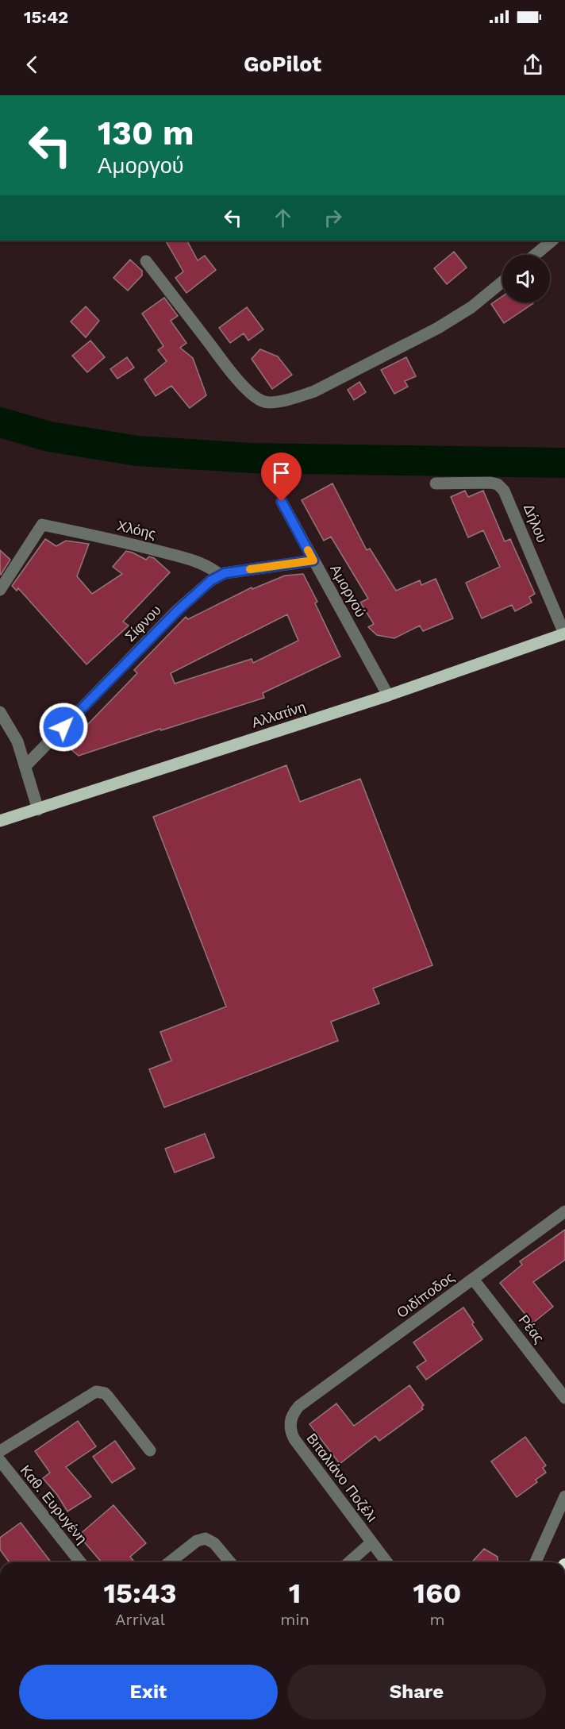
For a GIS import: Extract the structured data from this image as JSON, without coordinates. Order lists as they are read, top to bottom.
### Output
{
  "streets": {
    "main road": ["Αλλατίνη"],
    "street": [
      "Δήλου",
      "Χλόης",
      "Αμοργού",
      "Σίφνου",
      "Οιδίποδος",
      "Ρέας",
      "Βιταλιάνο Ποζέλι",
      "Καθ. Ευρυγένη"
    ]
  },
  "crossings": [
    ["Δήλου", "Αλλατίνη"],
    ["Χλόης", "Σίφνου"],
    ["Αμοργού", "Σίφνου"],
    ["Αμοργού", "Αλλατίνη"],
    ["Οιδίποδος", "Ρέας"],
    ["Οιδίποδος", "Βιταλιάνο Ποζέλι"]
  ],
  "page": {
    "status": "15:42",
    "header": "GoPilot",
    "turn": ["130 m", "Αμοργού"],
    "eta": [
      "15:43",
      "Arrival",
      "1",
      "min",
      "160",
      "m"
    ],
    "buttons": ["Exit", "Share"]
  }
}
